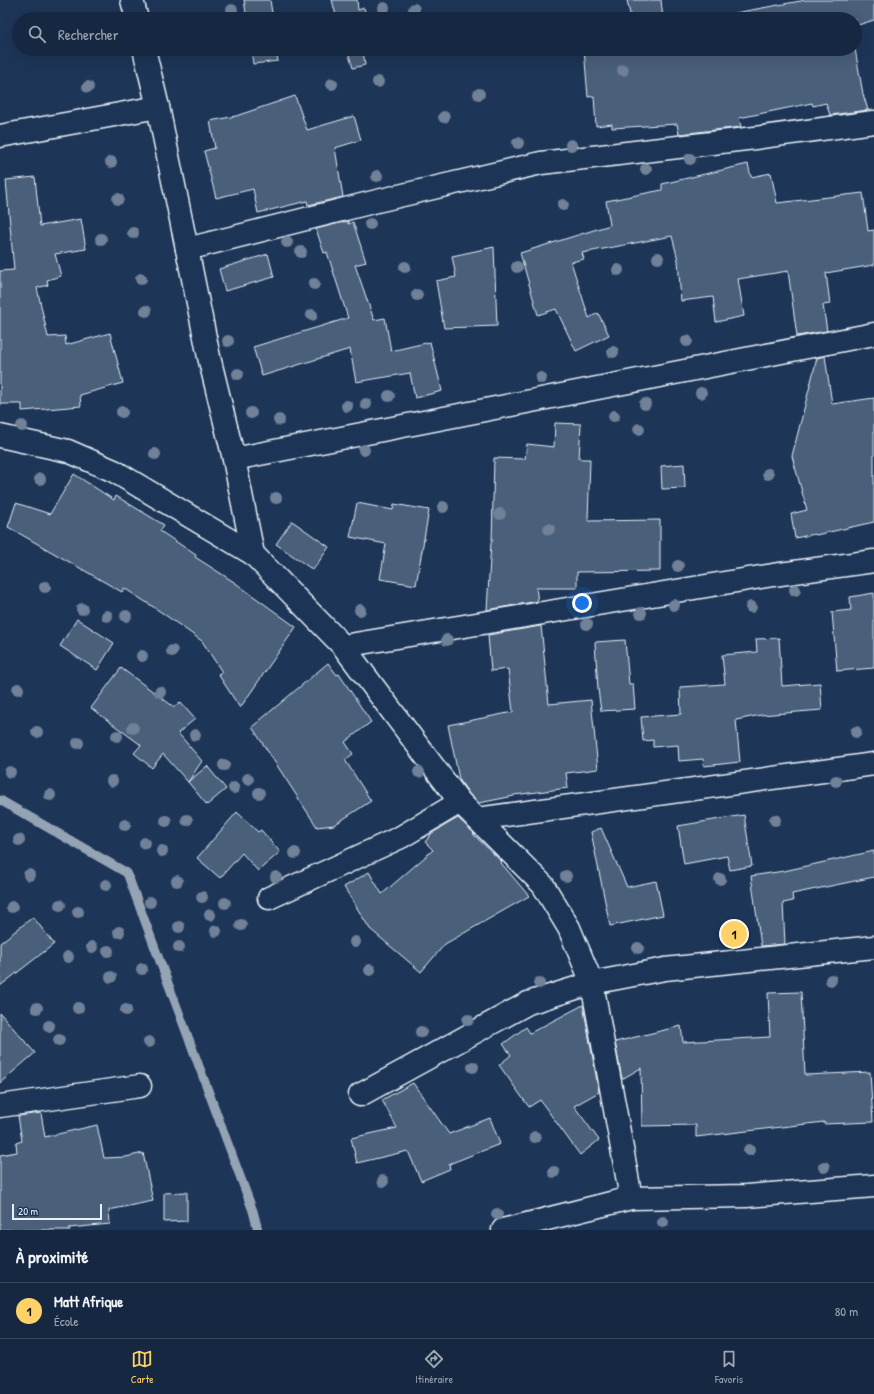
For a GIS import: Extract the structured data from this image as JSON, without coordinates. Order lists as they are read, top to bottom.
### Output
{
  "scale_bar": "20 m",
  "page": {
    "search": "Rechercher",
    "pins": "1",
    "scale": "20 m",
    "heading": "À proximité",
    "list": [
      {
        "mark": "1",
        "name": "Matt Afrique",
        "note": "École",
        "value": "80 m"
      }
    ],
    "nav": ["Carte", "Itinéraire", "Favoris"]
  }
}
